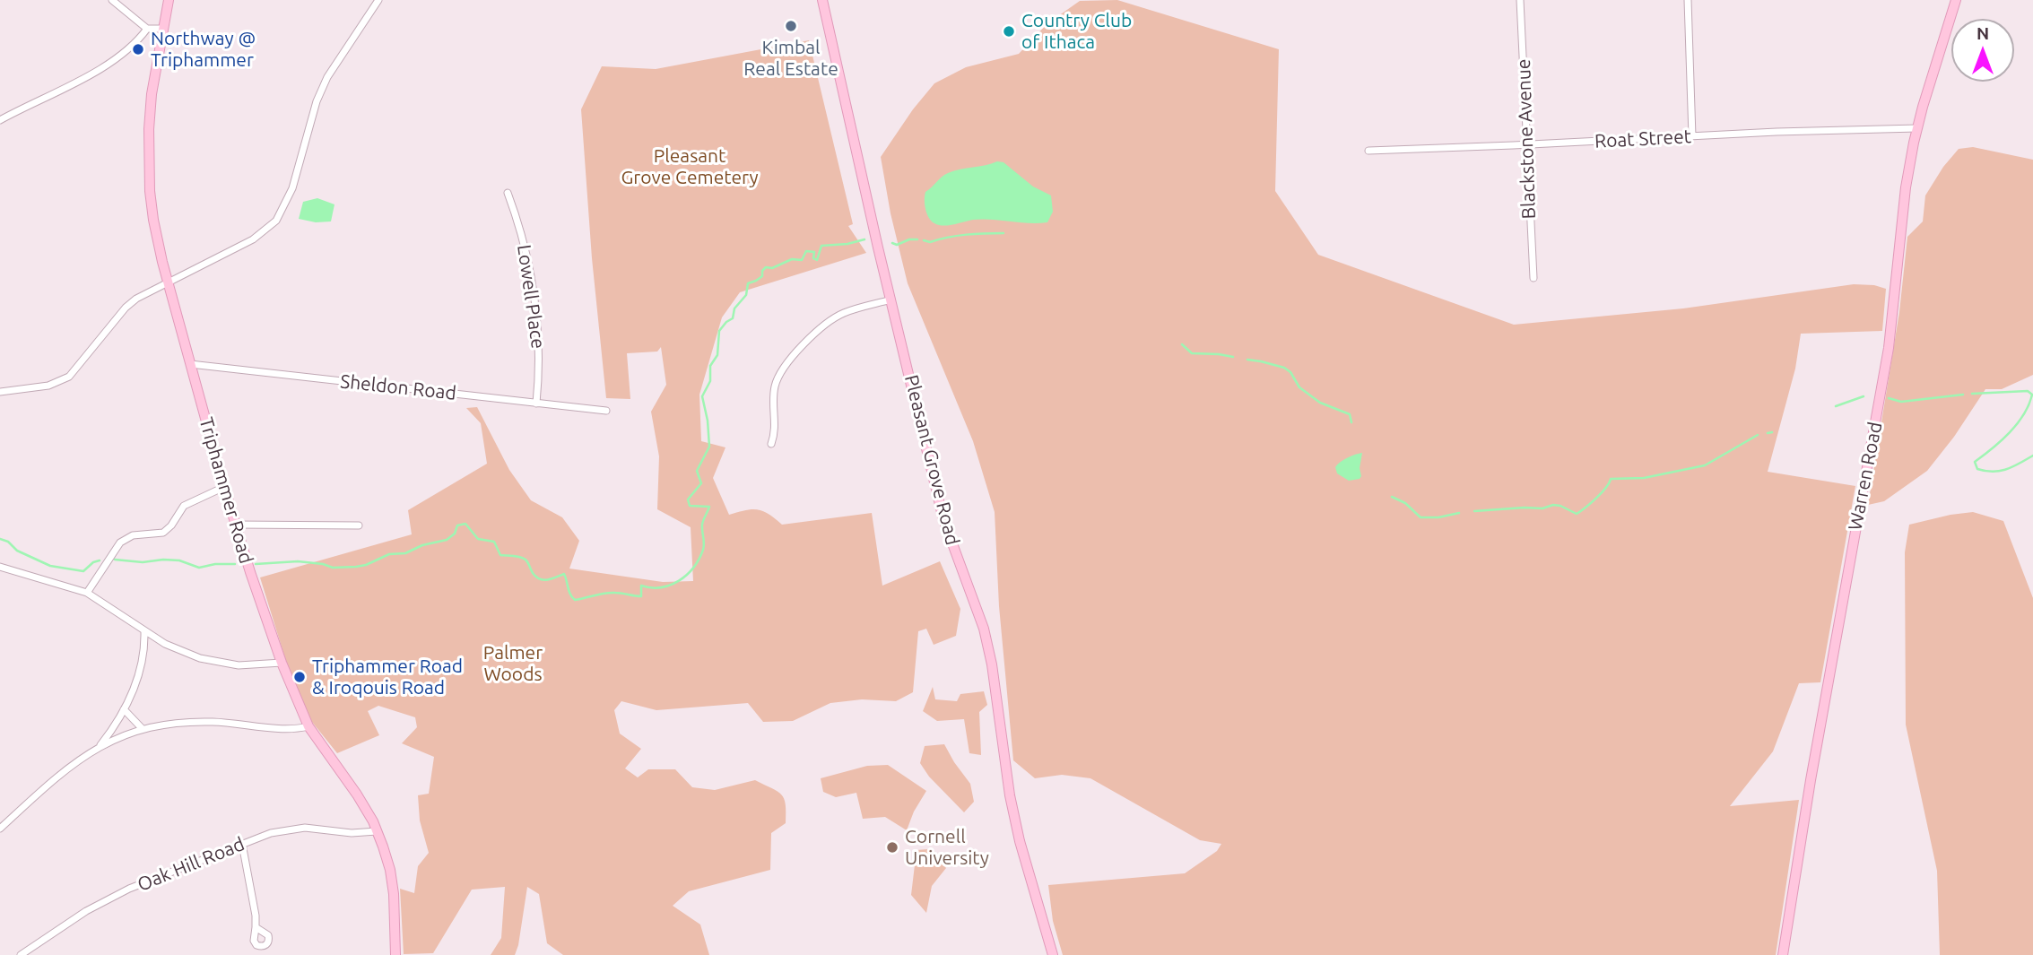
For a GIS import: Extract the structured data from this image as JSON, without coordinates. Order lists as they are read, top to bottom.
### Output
{
  "streets": {
    "street": [
      "Blackstone Avenue",
      "Roat Street",
      "Lowell Place",
      "Sheldon Road",
      "Pleasant Grove Road",
      "Warren Road",
      "Triphammer Road",
      "Oak Hill Road"
    ]
  },
  "crossings": [
    ["Blackstone Avenue", "Roat Street"],
    ["Roat Street", "Warren Road"],
    ["Lowell Place", "Sheldon Road"],
    ["Sheldon Road", "Triphammer Road"],
    ["Triphammer Road", "Oak Hill Road"]
  ],
  "parks": ["Pleasant Grove Cemetery", "Palmer Woods"],
  "places": [
    "Kimbal Real Estate",
    "Country Club of Ithaca",
    "Northway @ Triphammer",
    "Triphammer Road & Iroqouis Road",
    "Cornell University"
  ],
  "north": "top"
}
